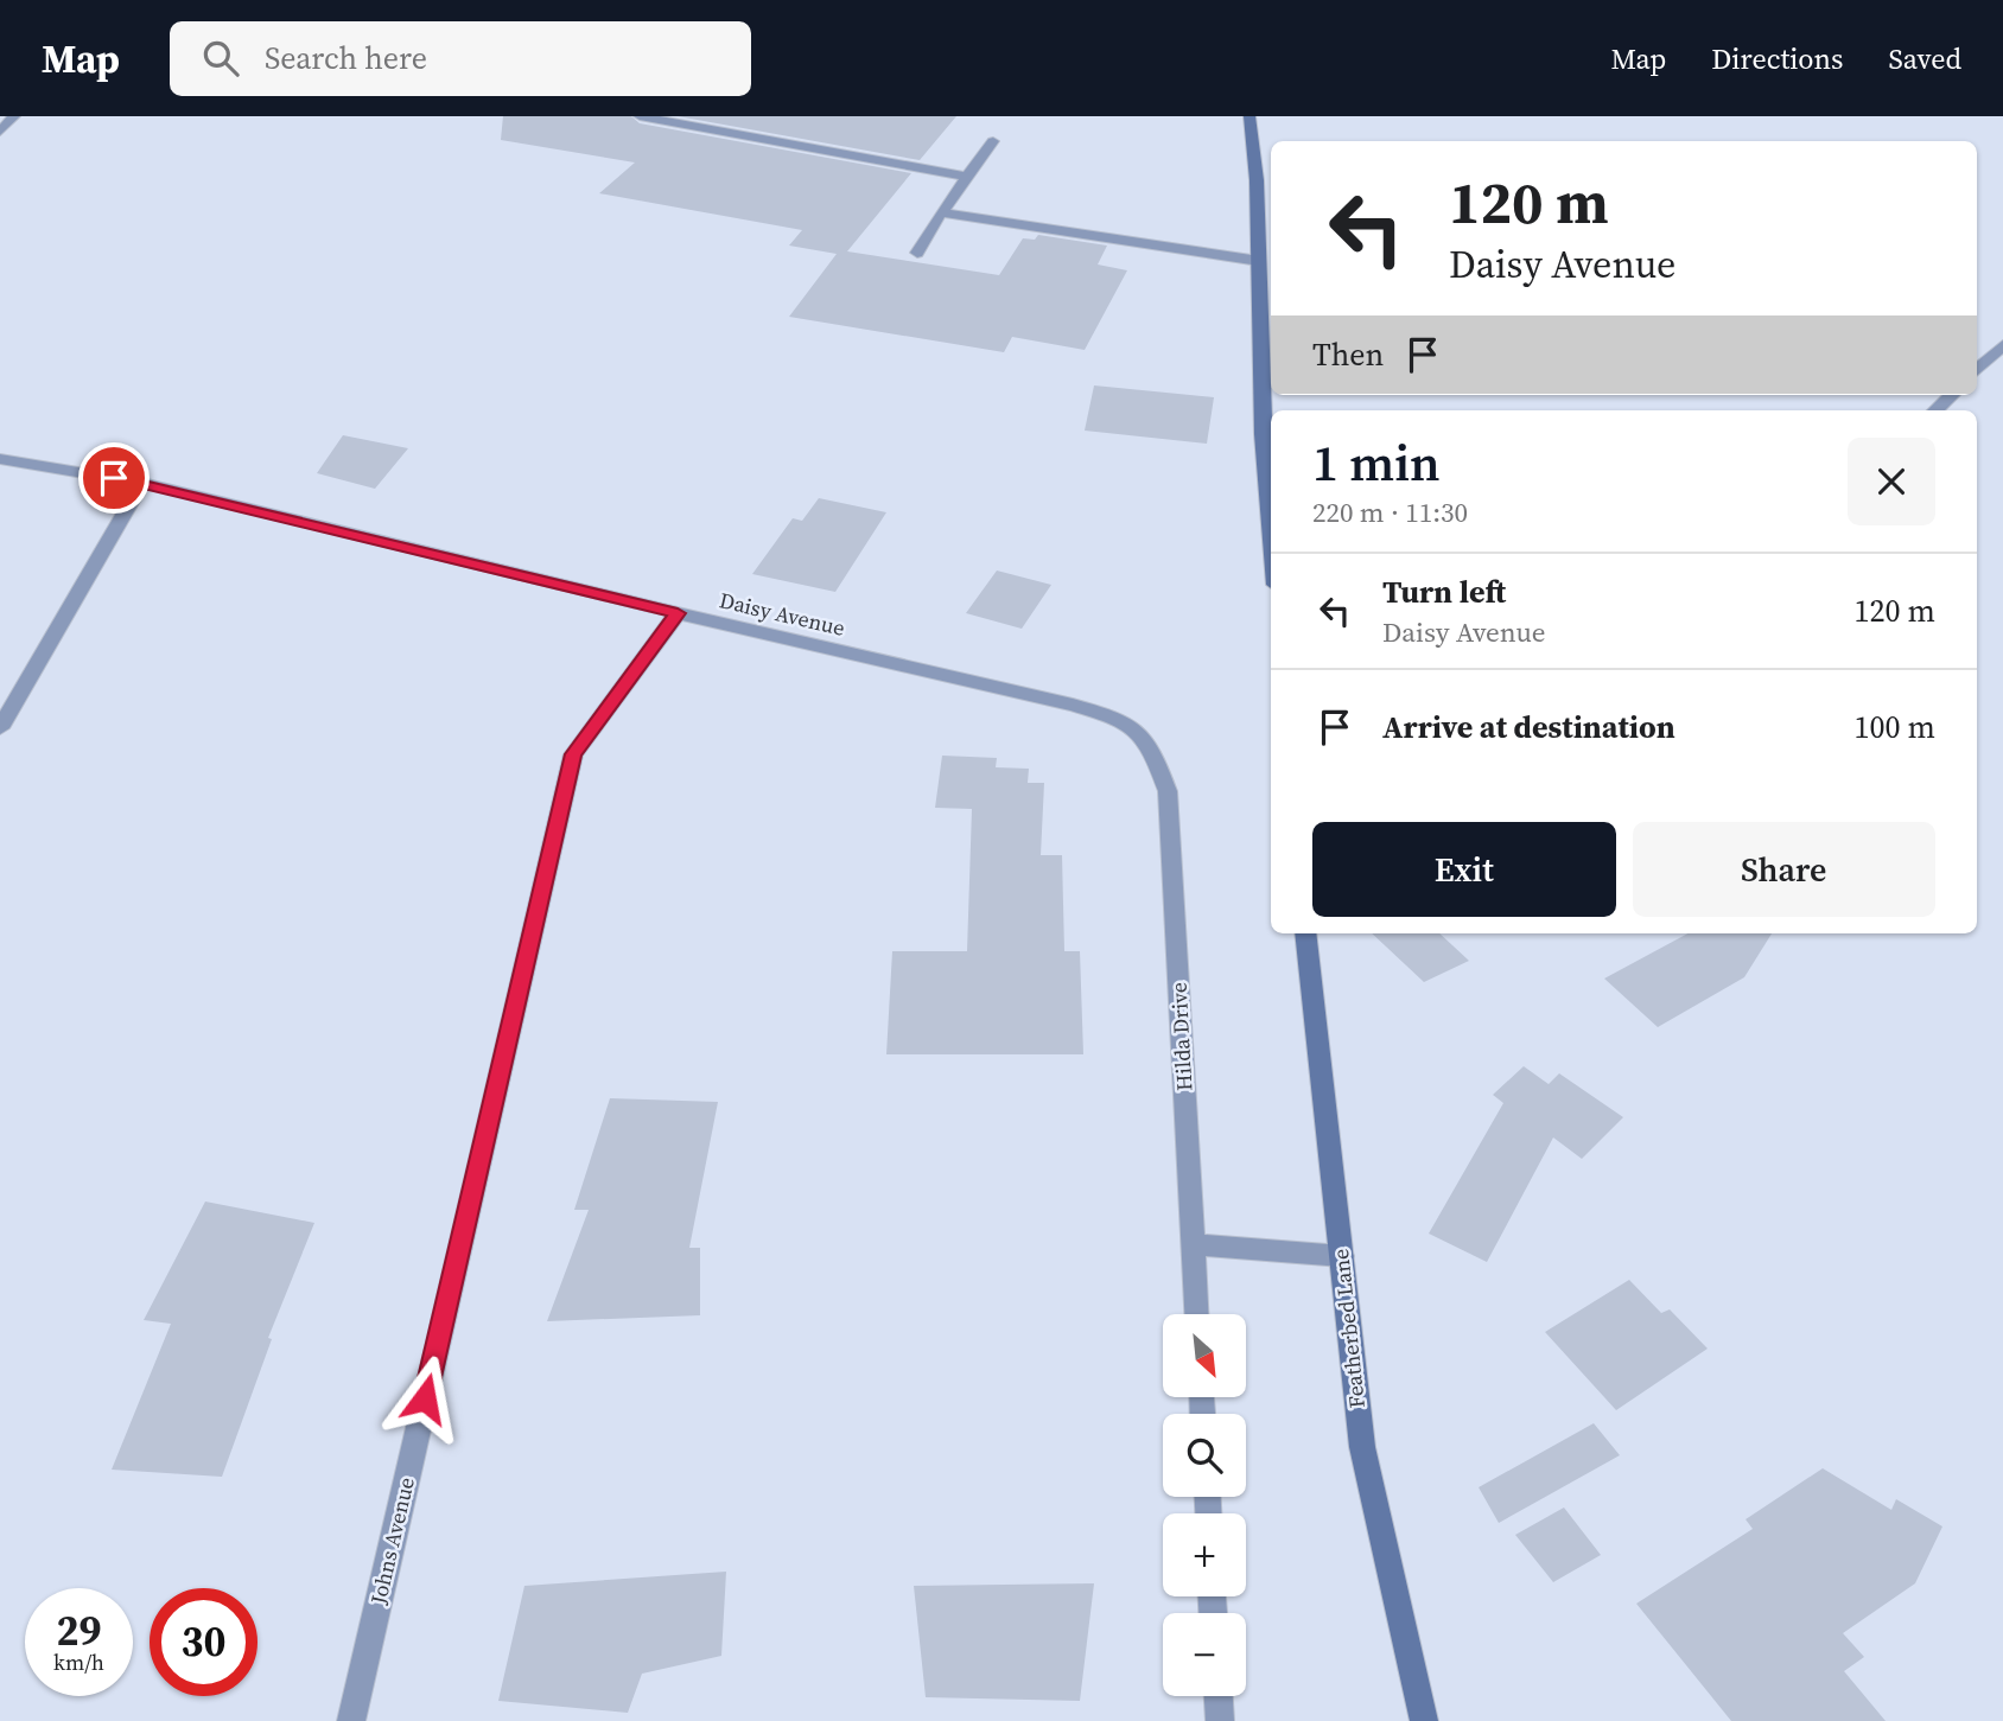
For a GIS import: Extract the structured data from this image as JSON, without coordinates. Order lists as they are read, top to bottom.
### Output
{
  "streets": {
    "main road": ["Featherbed Lane"],
    "street": ["Daisy Avenue", "Hilda Drive", "Johns Avenue"]
  },
  "crossings": [
    ["Daisy Avenue", "Hilda Drive"],
    ["Daisy Avenue", "Johns Avenue"]
  ],
  "north": "bottom right",
  "page": {
    "header": "Map",
    "search": "Search here",
    "nav": ["Map", "Directions", "Saved"],
    "turn": ["120 m", "Daisy Avenue"],
    "then": "Then",
    "heading": ["1 min", "220 m · 11:30"],
    "list": [
      {
        "name": "Turn left",
        "note": "Daisy Avenue",
        "value": "120 m"
      },
      {
        "name": "Arrive at destination",
        "value": "100 m"
      }
    ],
    "buttons": ["Exit", "Share"],
    "map_buttons": ["+", "−"],
    "speed": "29 km/h",
    "limit": "30"
  }
}
